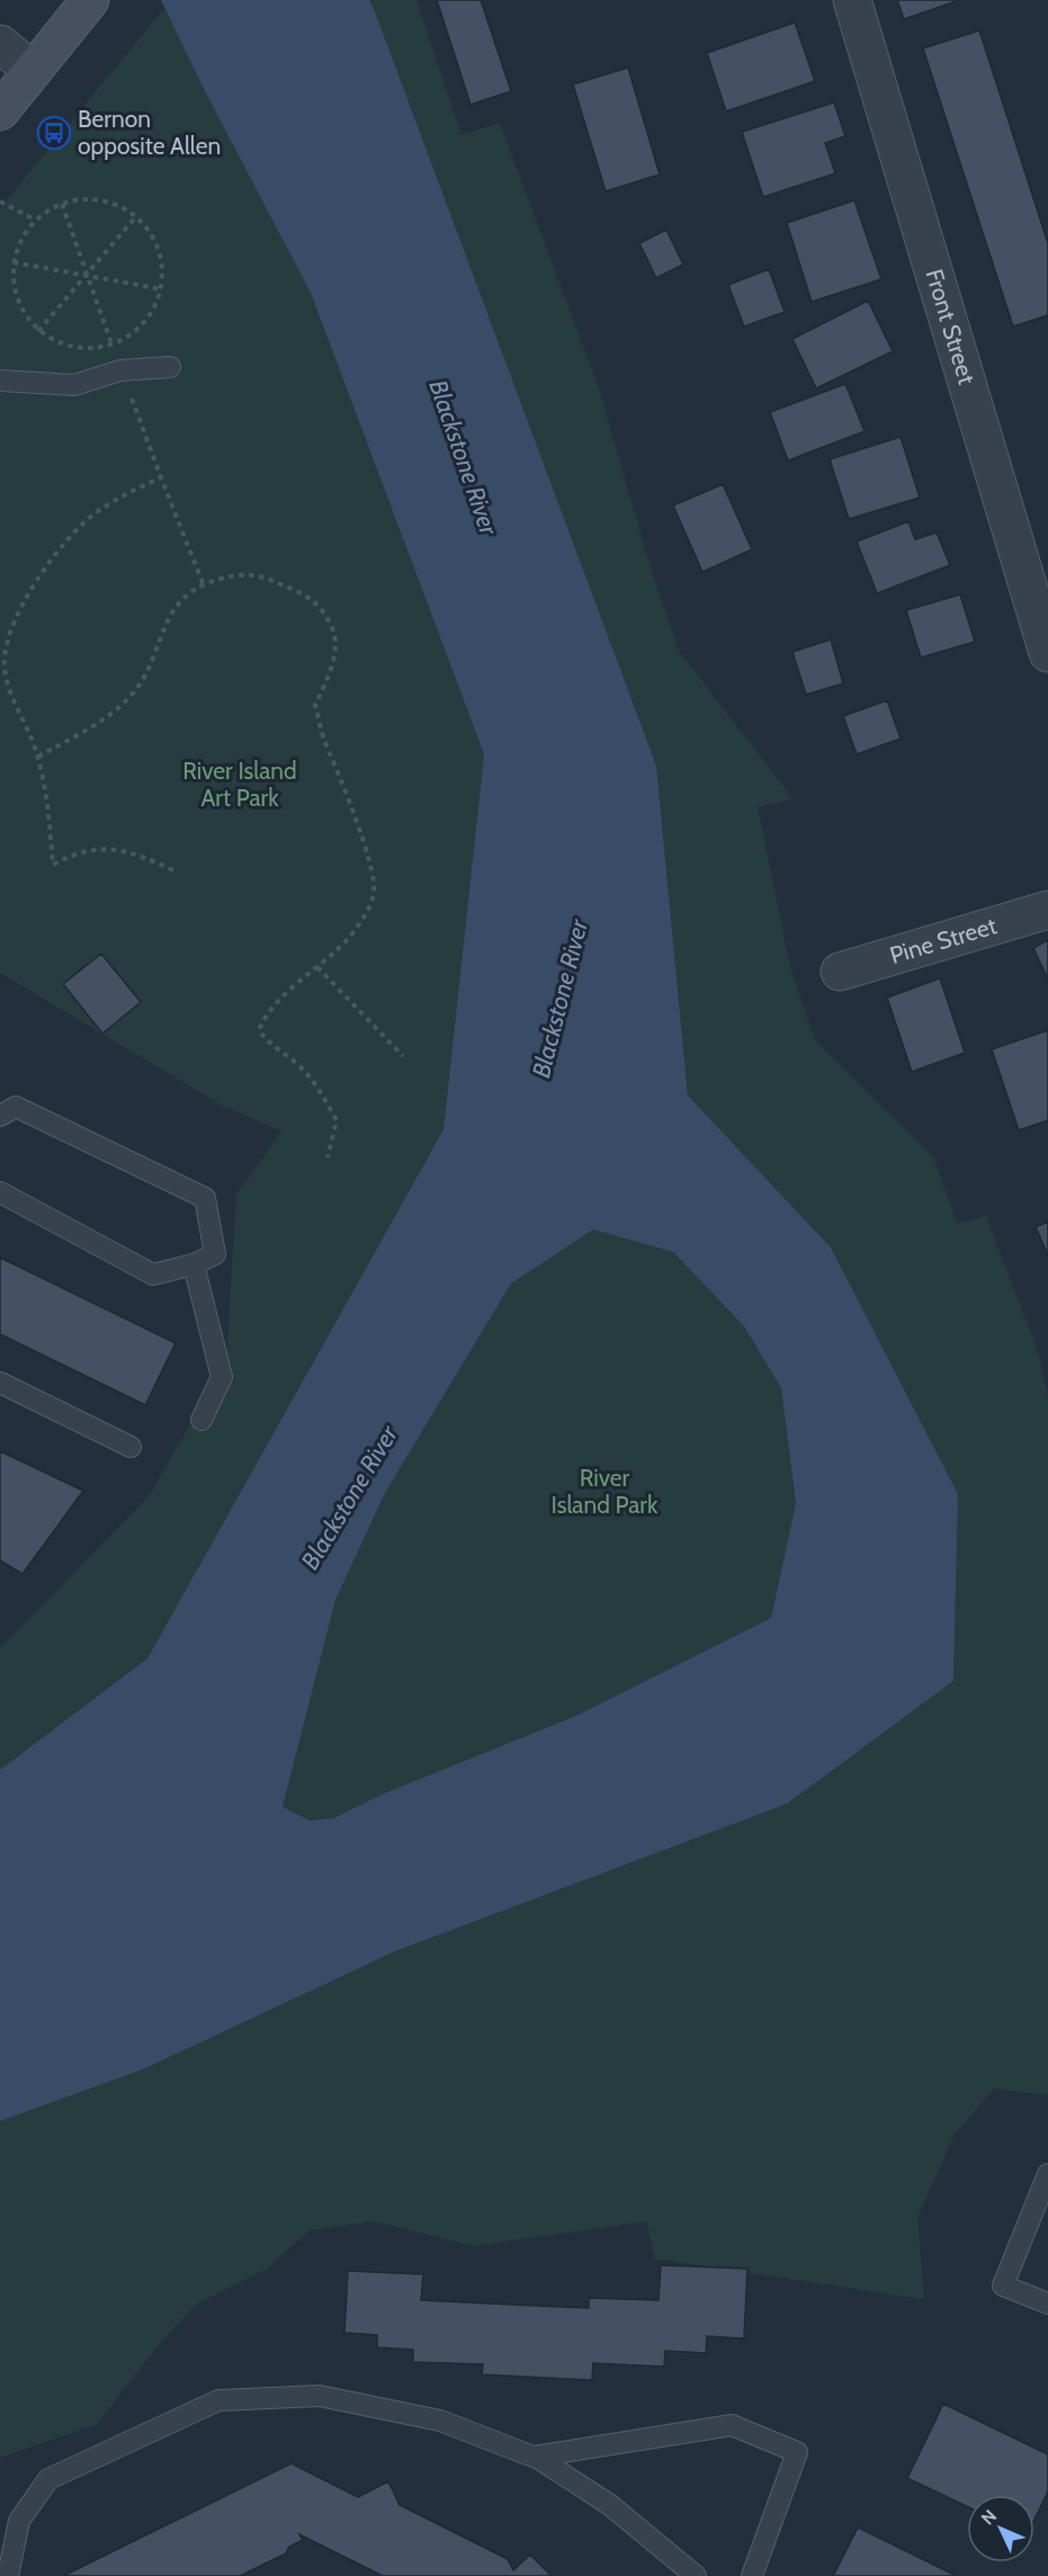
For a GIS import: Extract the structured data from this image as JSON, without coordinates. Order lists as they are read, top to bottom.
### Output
{
  "streets": {
    "street": ["Front Street", "Pine Street"]
  },
  "water": ["Blackstone River"],
  "parks": ["River Island Art Park", "River Island Park"],
  "places": {
    "bus stop": ["Bernon opposite Allen"]
  },
  "north": "top left"
}
